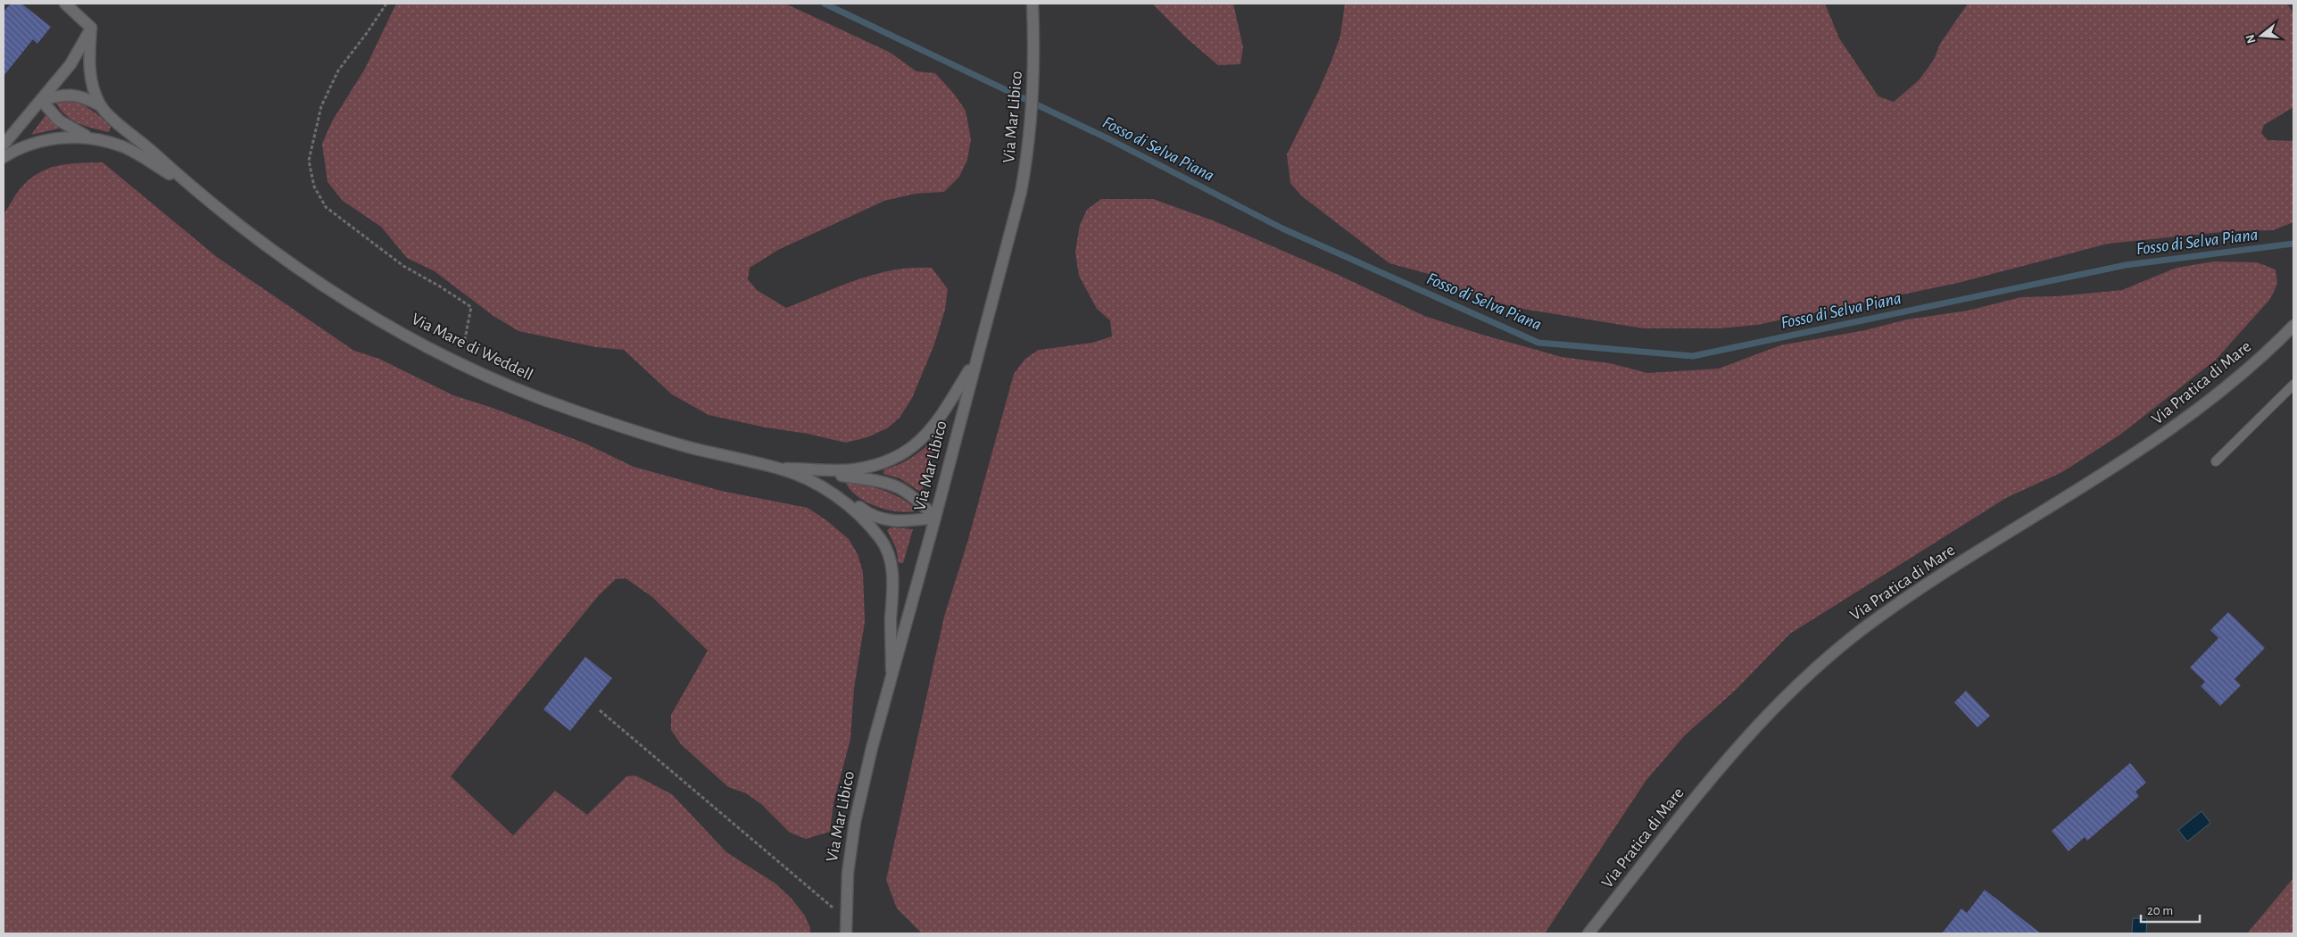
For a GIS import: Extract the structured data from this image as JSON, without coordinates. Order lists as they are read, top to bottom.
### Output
{
  "streets": {
    "street": ["Via Mar Libico", "Via Mare di Weddell", "Via Pratica di Mare"]
  },
  "crossings": [
    ["Via Mar Libico", "Via Mare di Weddell"]
  ],
  "water": ["Fosso di Selva Piana"],
  "scale_bar": "20 m",
  "north": "left"
}
